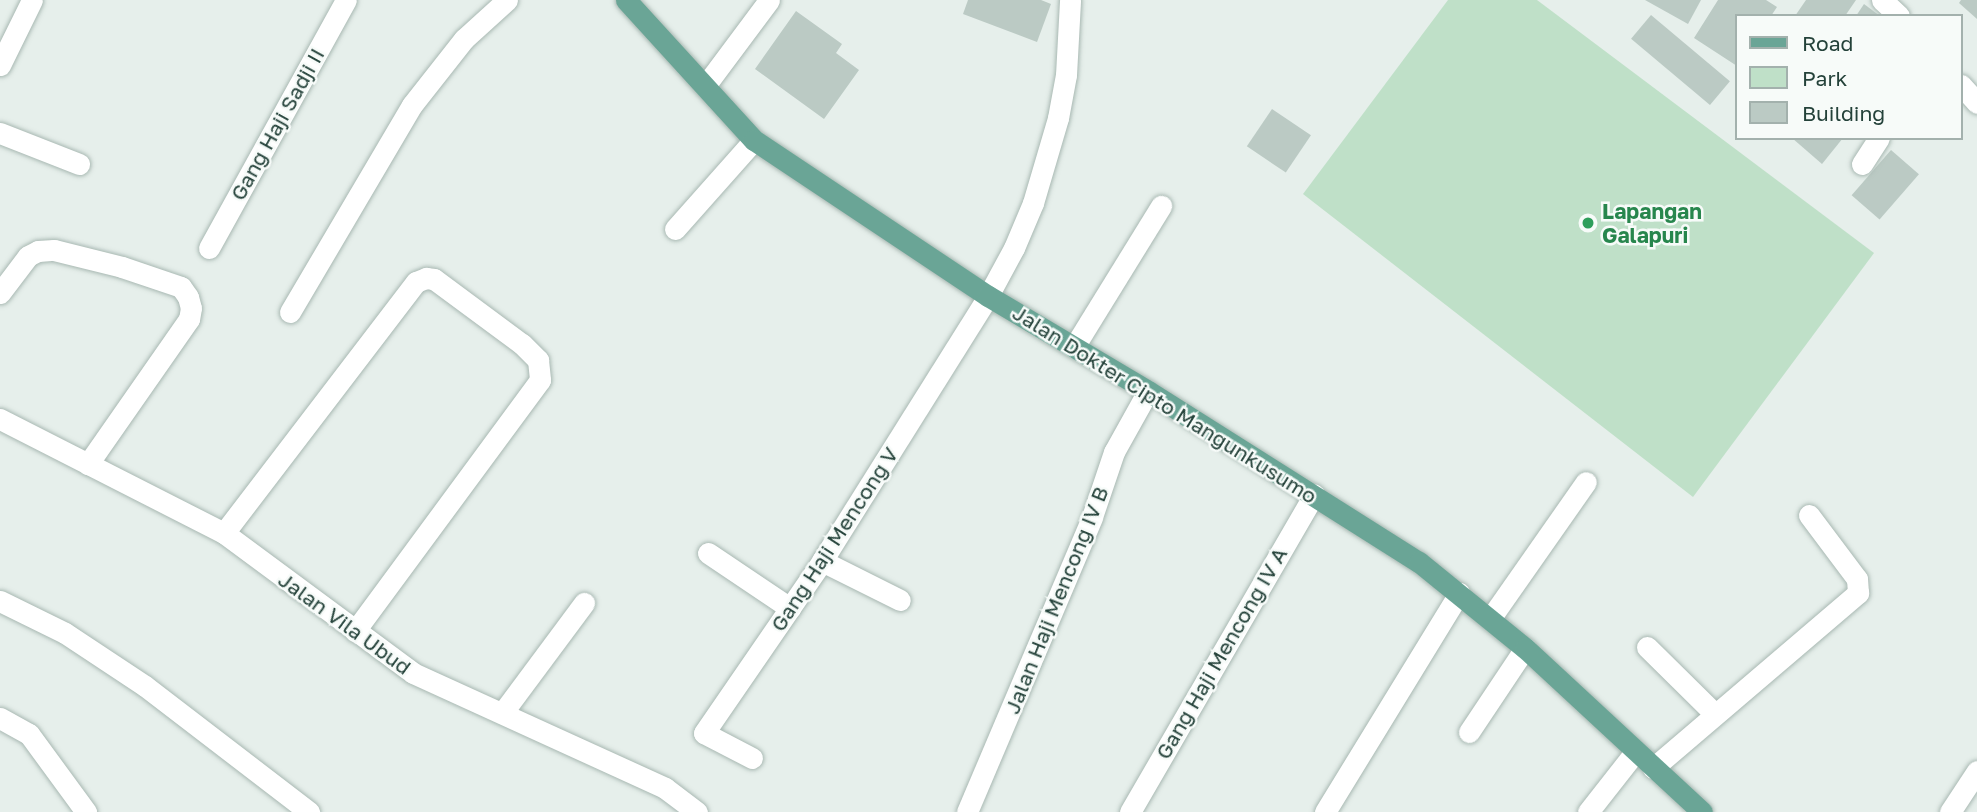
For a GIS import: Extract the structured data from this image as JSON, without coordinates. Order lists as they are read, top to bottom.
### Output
{
  "streets": {
    "main road": ["Jalan Dokter Cipto Mangunkusumo"],
    "street": [
      "Gang Haji Sadji II",
      "Gang Haji Mencong V",
      "Jalan Haji Mencong IV B",
      "Jalan Vila Ubud",
      "Gang Haji Mencong IV A"
    ]
  },
  "crossings": [
    ["Jalan Dokter Cipto Mangunkusumo", "Gang Haji Mencong V"],
    ["Jalan Dokter Cipto Mangunkusumo", "Jalan Haji Mencong IV B"],
    ["Jalan Dokter Cipto Mangunkusumo", "Gang Haji Mencong IV A"]
  ],
  "places": ["Lapangan Galapuri"],
  "legend": ["Road", "Park", "Building"]
}
